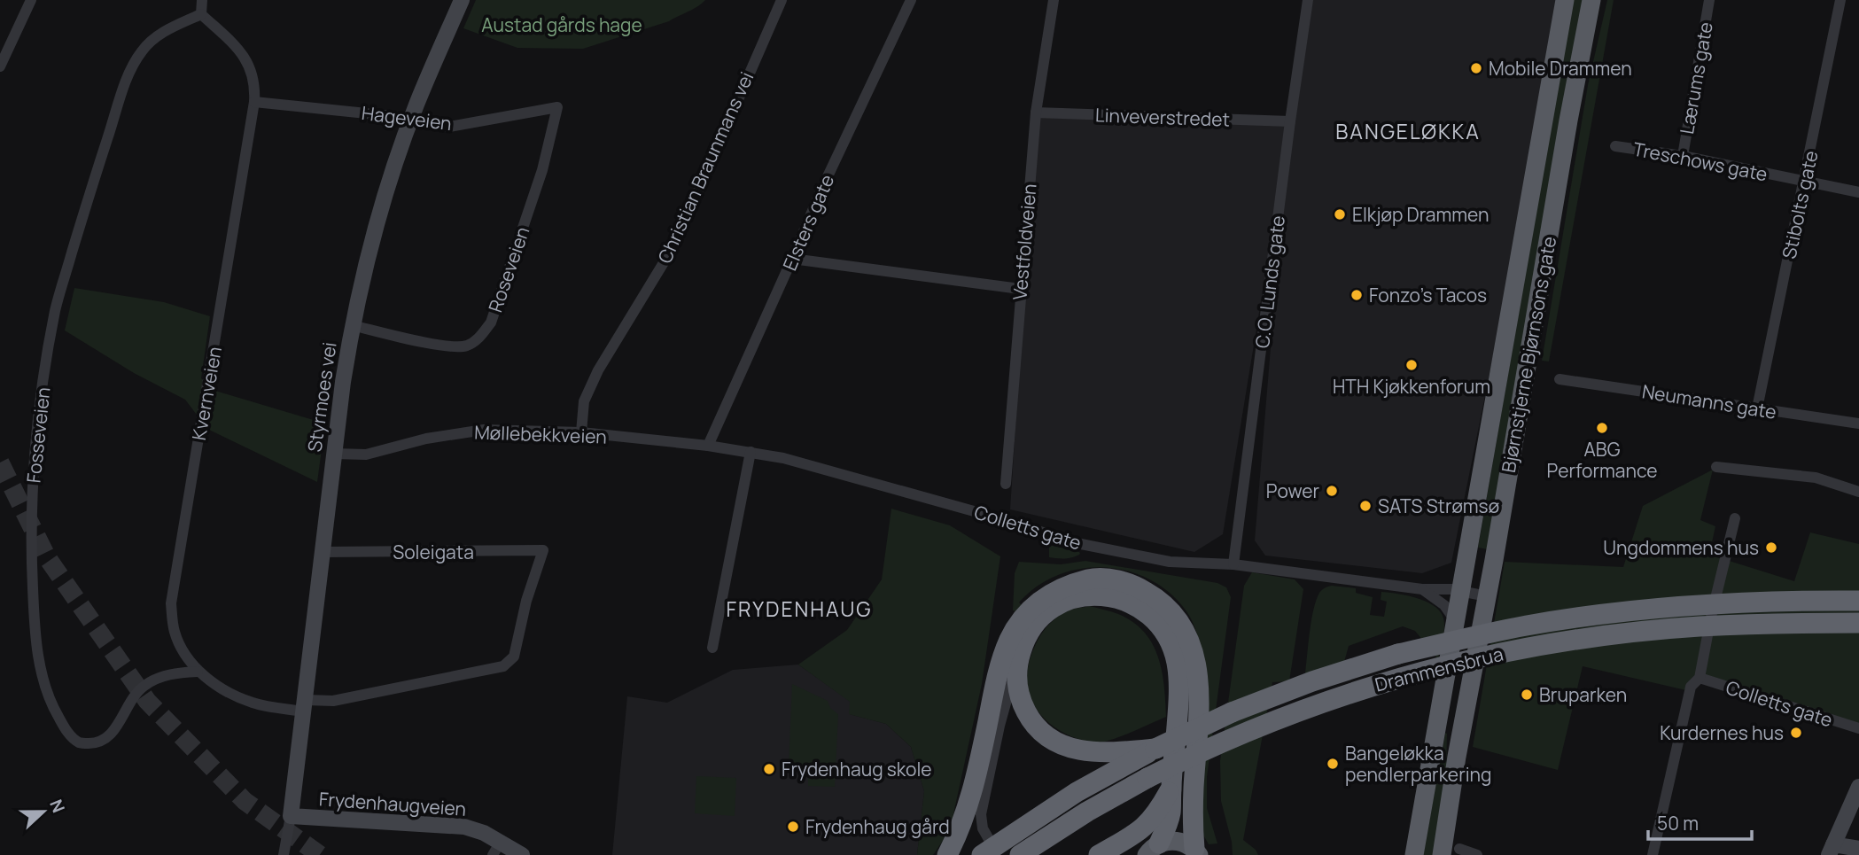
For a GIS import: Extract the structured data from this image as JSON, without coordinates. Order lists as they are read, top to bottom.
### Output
{
  "streets": {
    "highway": ["Bjørnstjerne Bjørnsons gate", "Drammensbrua"],
    "main road": ["Styrmoes vei", "Frydenhaugveien"],
    "street": [
      "Lærums gate",
      "Linveverstredet",
      "Hageveien",
      "Treschows gate",
      "Christian Braunmans vei",
      "Stibolts gate",
      "Elsters gate",
      "Vestfoldveien",
      "Roseveien",
      "C.O. Lunds gate",
      "Kvernveien",
      "Neumanns gate",
      "Møllebekkveien",
      "Fosseveien",
      "Colletts gate",
      "Soleigata"
    ]
  },
  "crossings": [
    ["Lærums gate", "Treschows gate"],
    ["Linveverstredet", "Vestfoldveien"],
    ["Linveverstredet", "C.O. Lunds gate"],
    ["Hageveien", "Roseveien"],
    ["Hageveien", "Kvernveien"],
    ["Hageveien", "Styrmoes vei"],
    ["Treschows gate", "Stibolts gate"],
    ["Christian Braunmans vei", "Møllebekkveien"],
    ["Stibolts gate", "Neumanns gate"],
    ["Elsters gate", "Colletts gate"],
    ["Roseveien", "Styrmoes vei"],
    ["C.O. Lunds gate", "Colletts gate"],
    ["Bjørnstjerne Bjørnsons gate", "Colletts gate"],
    ["Kvernveien", "Styrmoes vei"],
    ["Kvernveien", "Fosseveien"],
    ["Kvernveien", "Soleigata"],
    ["Styrmoes vei", "Møllebekkveien"],
    ["Styrmoes vei", "Soleigata"],
    ["Styrmoes vei", "Frydenhaugveien"],
    ["Møllebekkveien", "Colletts gate"]
  ],
  "districts": ["BANGELØKKA", "FRYDENHAUG"],
  "parks": ["Austad gårds hage"],
  "places": [
    "Mobile Drammen",
    "Elkjøp Drammen",
    "Fonzo's Tacos",
    "HTH Kjøkkenforum",
    "ABG Performance",
    "Power",
    "SATS Strømsø",
    "Ungdommens hus",
    "Bruparken",
    "Kurdernes hus",
    "Bangeløkka pendlerparkering",
    "Frydenhaug skole",
    "Frydenhaug gård"
  ],
  "scale_bar": "50 m",
  "north": "right"
}
